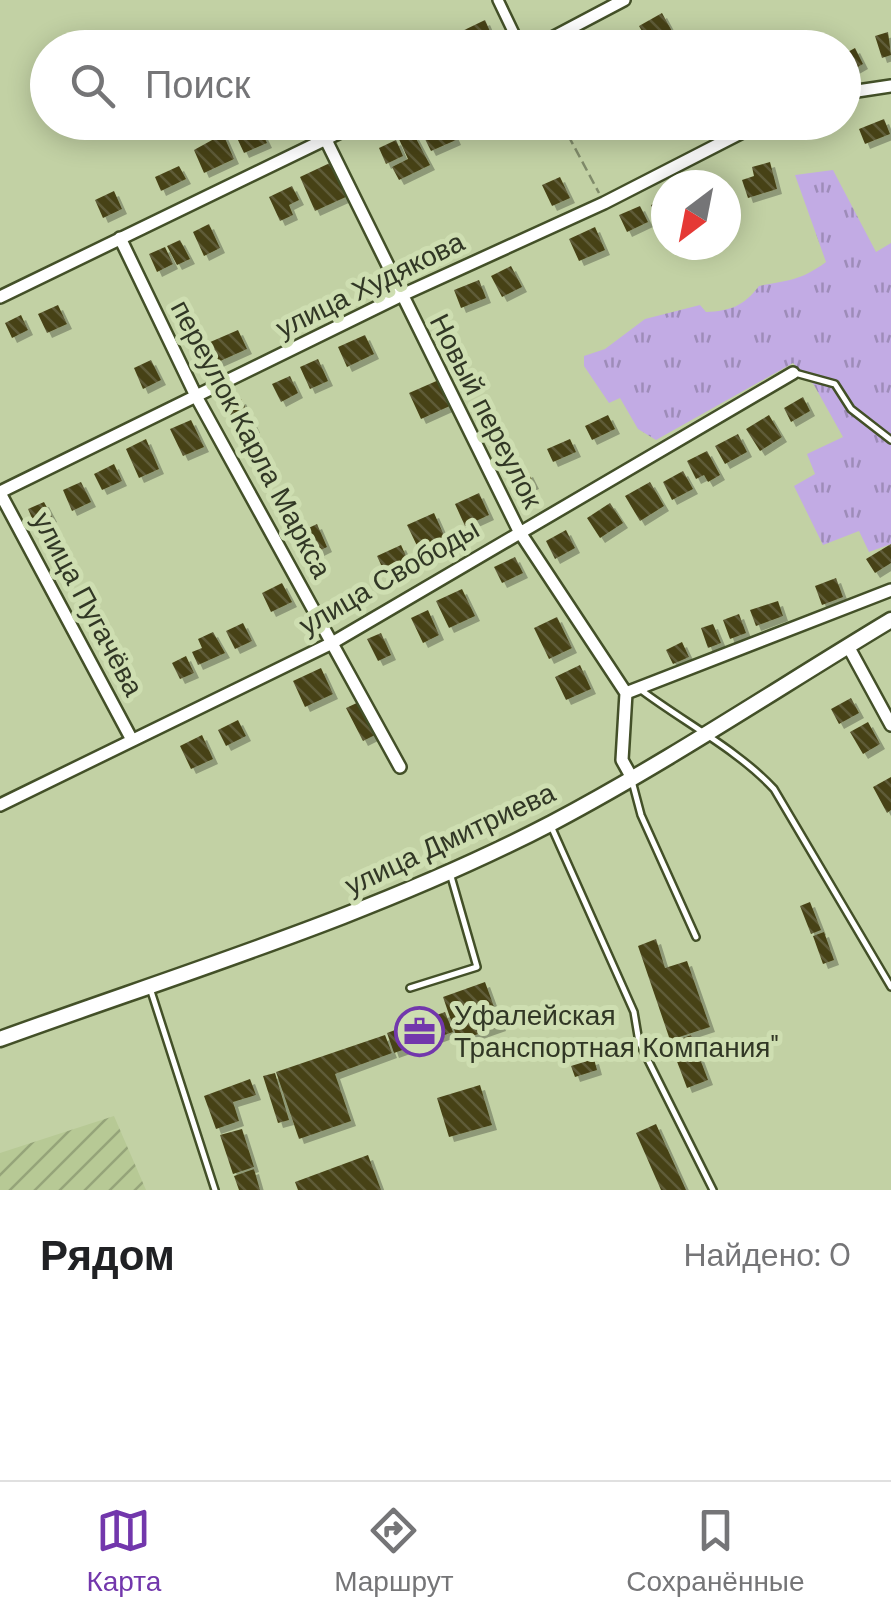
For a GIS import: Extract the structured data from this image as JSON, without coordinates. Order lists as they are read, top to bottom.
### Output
{
  "streets": {
    "street": [
      "улица Худякова",
      "Новый переулок",
      "переулок Карла Маркса",
      "улица Свободы",
      "улица Пугачёва",
      "улица Дмитриева"
    ]
  },
  "crossings": [
    ["улица Худякова", "Новый переулок"],
    ["улица Худякова", "переулок Карла Маркса"],
    ["улица Худякова", "улица Пугачёва"],
    ["Новый переулок", "улица Свободы"],
    ["переулок Карла Маркса", "улица Свободы"],
    ["улица Свободы", "улица Пугачёва"]
  ],
  "places": {
    "office": ["Уфалейская Транспортная Компания\""]
  },
  "north": "bottom left",
  "page": {
    "search": "Поиск",
    "heading": ["Рядом", "Найдено: 0"],
    "nav": ["Карта", "Маршрут", "Сохранённые"]
  }
}
